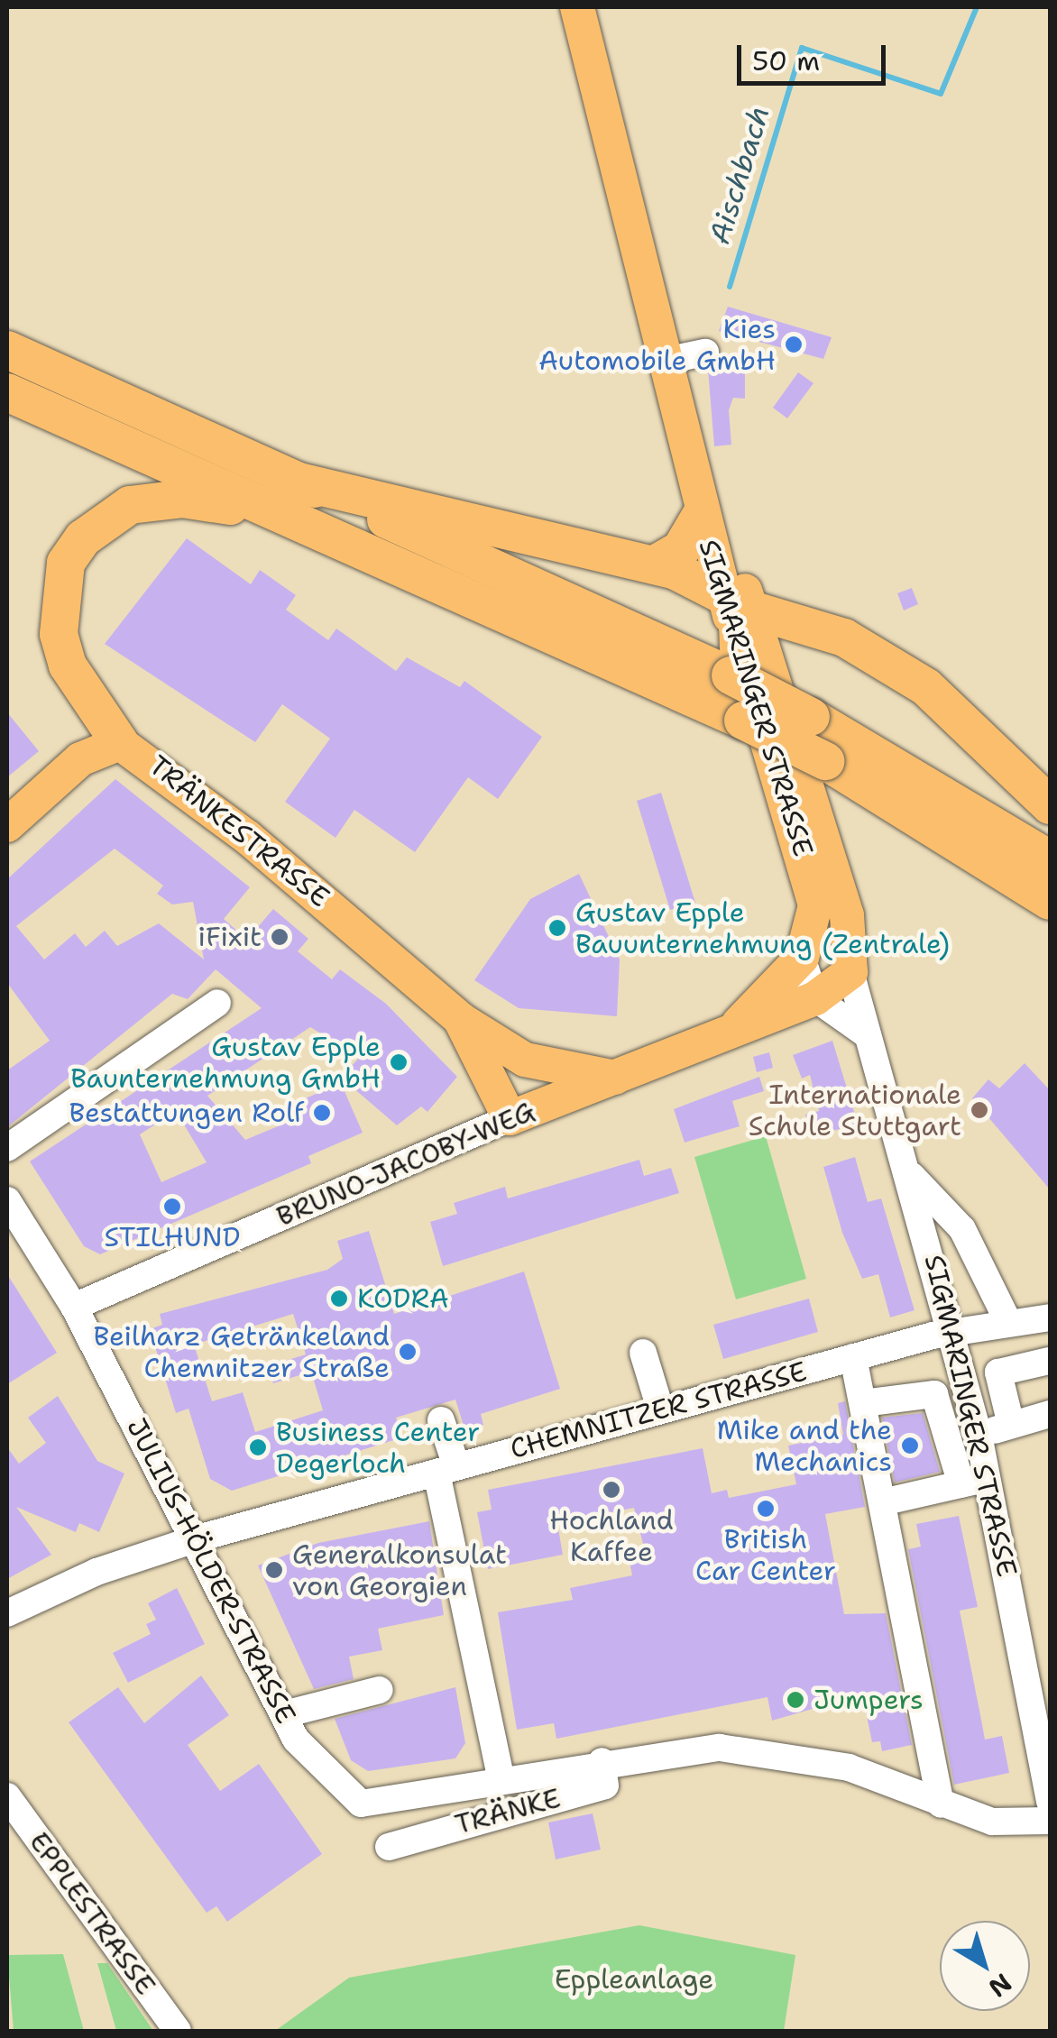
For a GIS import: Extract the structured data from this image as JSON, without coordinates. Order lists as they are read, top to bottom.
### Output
{
  "streets": {
    "main road": ["SIGMARINGER STRASSE", "TRÄNKESTRASSE", "BRUNO-JACOBY-WEG"],
    "street": [
      "CHEMNITZER STRASSE",
      "JULIUS-HÖLDER-STRASSE",
      "TRÄNKE",
      "EPPLESTRASSE"
    ]
  },
  "crossings": [
    ["SIGMARINGER STRASSE", "BRUNO-JACOBY-WEG"],
    ["SIGMARINGER STRASSE", "CHEMNITZER STRASSE"],
    ["TRÄNKESTRASSE", "BRUNO-JACOBY-WEG"],
    ["BRUNO-JACOBY-WEG", "JULIUS-HÖLDER-STRASSE"],
    ["CHEMNITZER STRASSE", "JULIUS-HÖLDER-STRASSE"],
    ["JULIUS-HÖLDER-STRASSE", "TRÄNKE"]
  ],
  "water": ["Aischbach"],
  "parks": ["Eppleanlage"],
  "places": [
    "Kies Automobile GmbH",
    "Gustav Epple Bauunternehmung (Zentrale)",
    "iFixit",
    "Gustav Epple Baunternehmung GmbH",
    "Internationale Schule Stuttgart",
    "Bestattungen Rolf",
    "STILHUND",
    "KODRA",
    "Beilharz Getränkeland Chemnitzer Straße",
    "Mike and the Mechanics",
    "Business Center Degerloch",
    "Hochland Kaffee",
    "British Car Center",
    "Generalkonsulat von Georgien",
    "Jumpers"
  ],
  "scale_bar": "50 m",
  "north": "bottom right"
}
